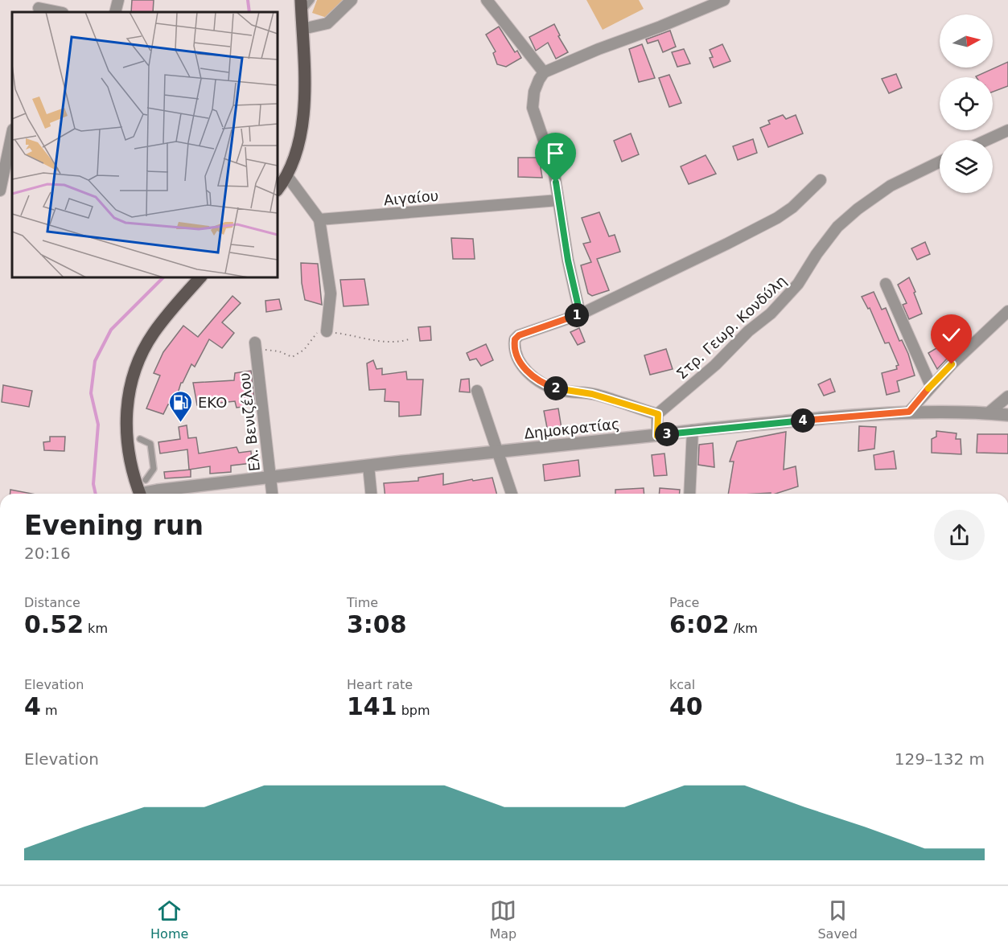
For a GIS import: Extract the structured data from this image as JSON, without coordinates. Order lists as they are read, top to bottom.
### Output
{
  "streets": {
    "street": [
      "Αιγαίου",
      "Στρ. Γεωρ. Κονδύλη",
      "Ελ. Βενιζέλου",
      "Δημοκρατίας"
    ]
  },
  "crossings": [
    ["Ελ. Βενιζέλου", "Δημοκρατίας"]
  ],
  "places": {
    "fuel station": ["EKO"]
  },
  "north": "right",
  "page": {
    "pins": [
      "1",
      "2",
      "4",
      "3"
    ],
    "heading": ["Evening run", "20:16"],
    "stats": [
      ["Distance", "0.52 km"],
      ["Time", "3:08"],
      ["Pace", "6:02 /km"],
      ["Elevation", "4 m"],
      ["Heart rate", "141 bpm"],
      ["kcal", "40"]
    ],
    "chart": ["Elevation", "129–132 m"],
    "tabs": ["Home", "Map", "Saved"]
  }
}
